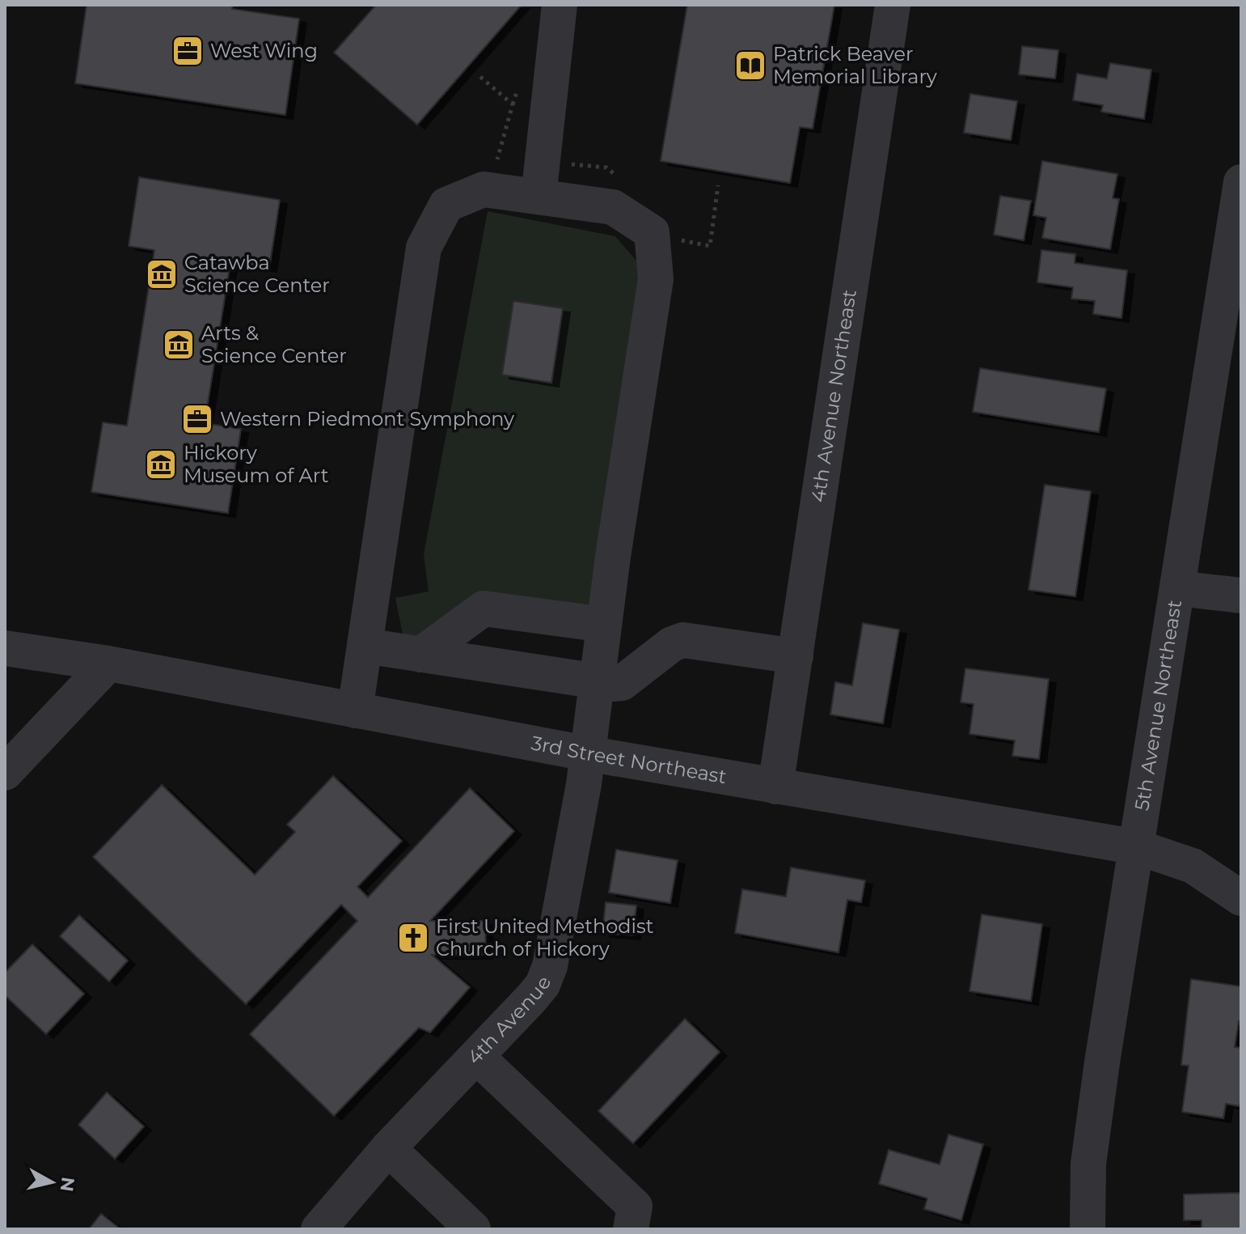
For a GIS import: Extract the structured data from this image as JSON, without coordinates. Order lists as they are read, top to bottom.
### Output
{
  "streets": {
    "street": [
      "4th Avenue Northeast",
      "5th Avenue Northeast",
      "3rd Street Northeast",
      "4th Avenue"
    ]
  },
  "crossings": [
    ["4th Avenue Northeast", "3rd Street Northeast"],
    ["5th Avenue Northeast", "3rd Street Northeast"],
    ["3rd Street Northeast", "4th Avenue"]
  ],
  "places": {
    "office": ["West Wing", "Western Piedmont Symphony"],
    "library": ["Patrick Beaver Memorial Library"],
    "museum": ["Catawba Science Center", "Arts & Science Center", "Hickory Museum of Art"],
    "church": ["First United Methodist Church of Hickory"]
  },
  "north": "right"
}
